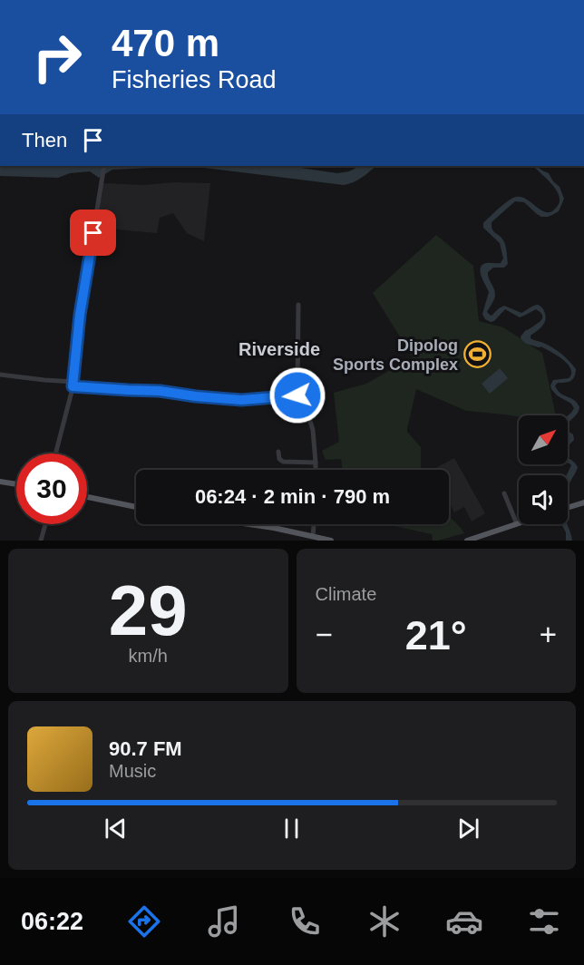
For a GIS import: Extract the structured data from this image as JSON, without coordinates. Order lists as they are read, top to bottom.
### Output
{
  "districts": ["Riverside"],
  "places": {
    "sports": ["Dipolog Sports Complex"]
  },
  "north": "top right",
  "page": {
    "turn": ["470 m", "Fisheries Road"],
    "then": "Then",
    "limit": "30",
    "trip": "06:24 · 2 min · 790 m",
    "tile": [
      ["29", "km/h"],
      "Climate"
    ],
    "heat": ["−", "21°", "+"],
    "song": ["90.7 FM", "Music"],
    "tabs": "06:22"
  }
}
